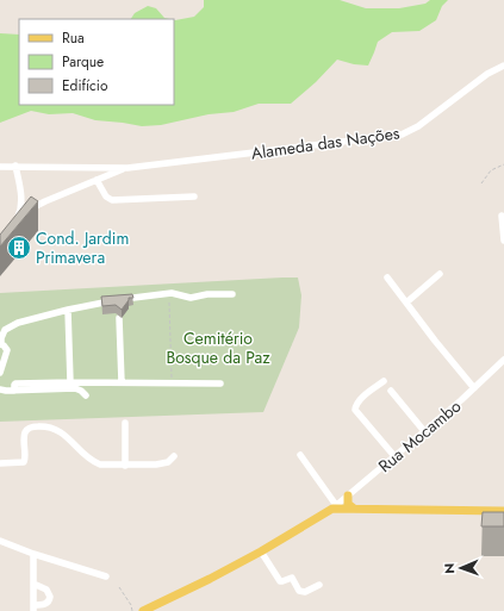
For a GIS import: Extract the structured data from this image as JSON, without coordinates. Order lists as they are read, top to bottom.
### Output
{
  "streets": {
    "main road": ["Rua Mocambo"],
    "street": ["Alameda das Nações"]
  },
  "parks": ["Cemitério Bosque da Paz"],
  "places": {
    "building": ["Cond. Jardim Primavera"]
  },
  "legend": ["Rua", "Parque", "Edifício"],
  "north": "left"
}
